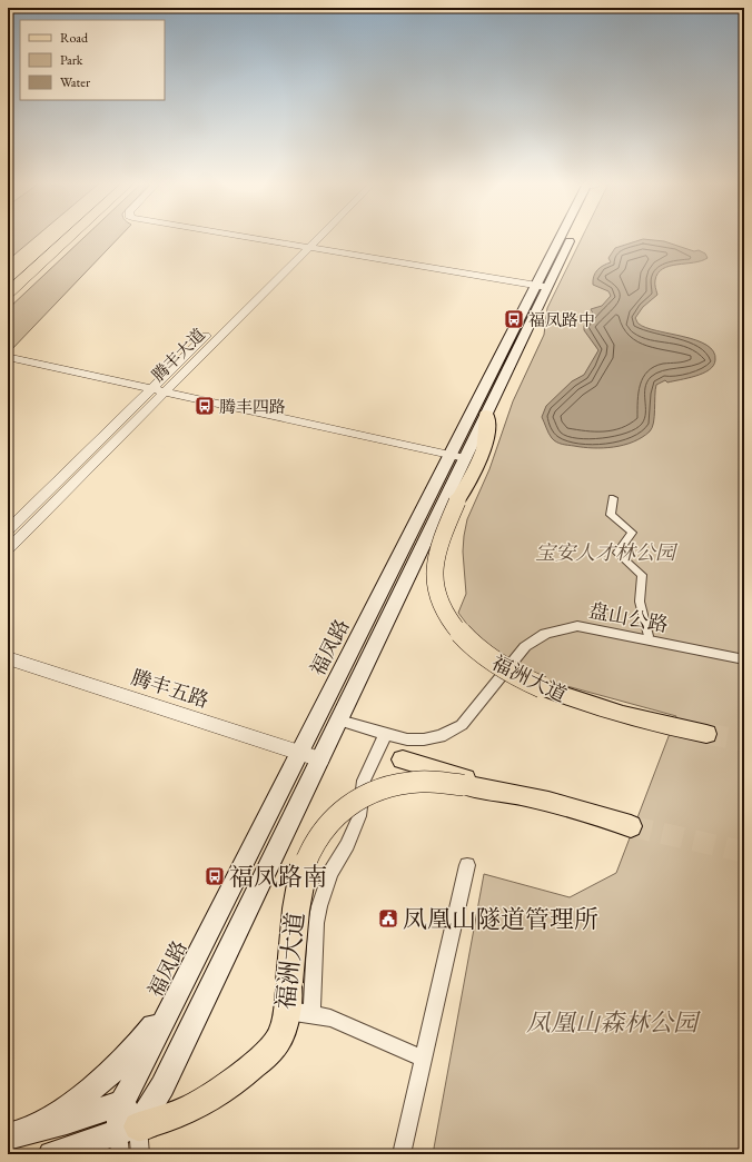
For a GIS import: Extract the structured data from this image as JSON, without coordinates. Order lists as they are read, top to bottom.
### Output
{
  "streets": {
    "main road": ["福凤路", "福洲大道"],
    "street": ["腾丰大道", "盘山公路", "腾丰五路"]
  },
  "crossings": [
    ["盘山公路", "福凤路"],
    ["福凤路", "福洲大道"],
    ["福凤路", "腾丰五路"]
  ],
  "parks": ["宝安人才林公园", "凤凰山森林公园"],
  "places": {
    "bus stop": ["福凤路中", "腾丰四路", "福凤路南"],
    "public building": ["凤凰山隧道管理所"]
  },
  "legend": ["Road", "Park", "Water"]
}
